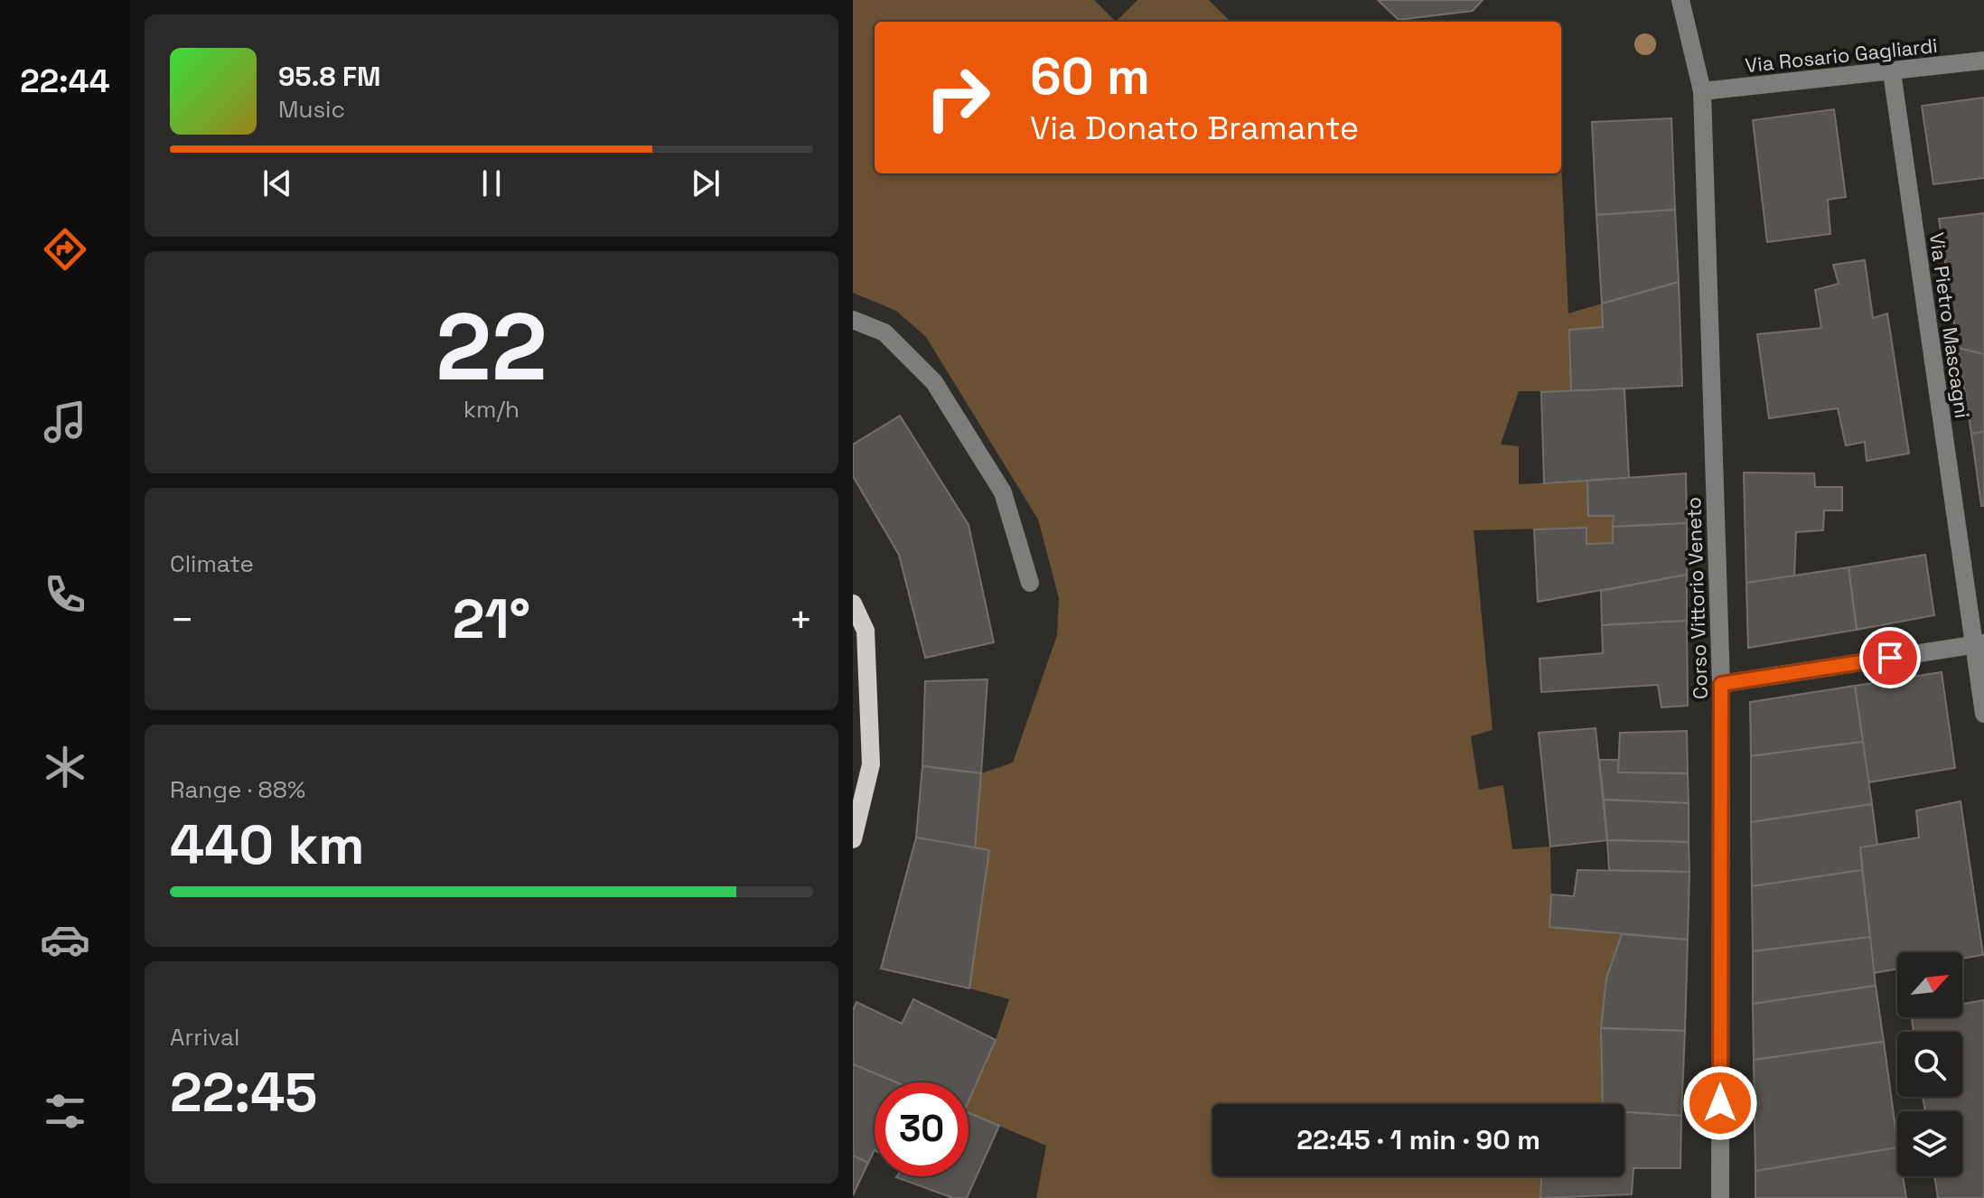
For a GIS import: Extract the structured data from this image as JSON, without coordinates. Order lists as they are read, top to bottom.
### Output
{
  "streets": {
    "street": ["Via Rosario Gagliardi", "Via Pietro Mascagni", "Corso Vittorio Veneto"]
  },
  "crossings": [
    ["Via Rosario Gagliardi", "Via Pietro Mascagni"],
    ["Via Rosario Gagliardi", "Corso Vittorio Veneto"]
  ],
  "north": "top right",
  "page": {
    "tabs": "22:44",
    "turn": ["60 m", "Via Donato Bramante"],
    "song": ["95.8 FM", "Music"],
    "tile": [
      ["22", "km/h"],
      "Climate",
      ["Range · 88%", "440 km"],
      ["Arrival", "22:45"]
    ],
    "heat": ["−", "21°", "+"],
    "limit": "30",
    "trip": "22:45 · 1 min · 90 m"
  }
}
